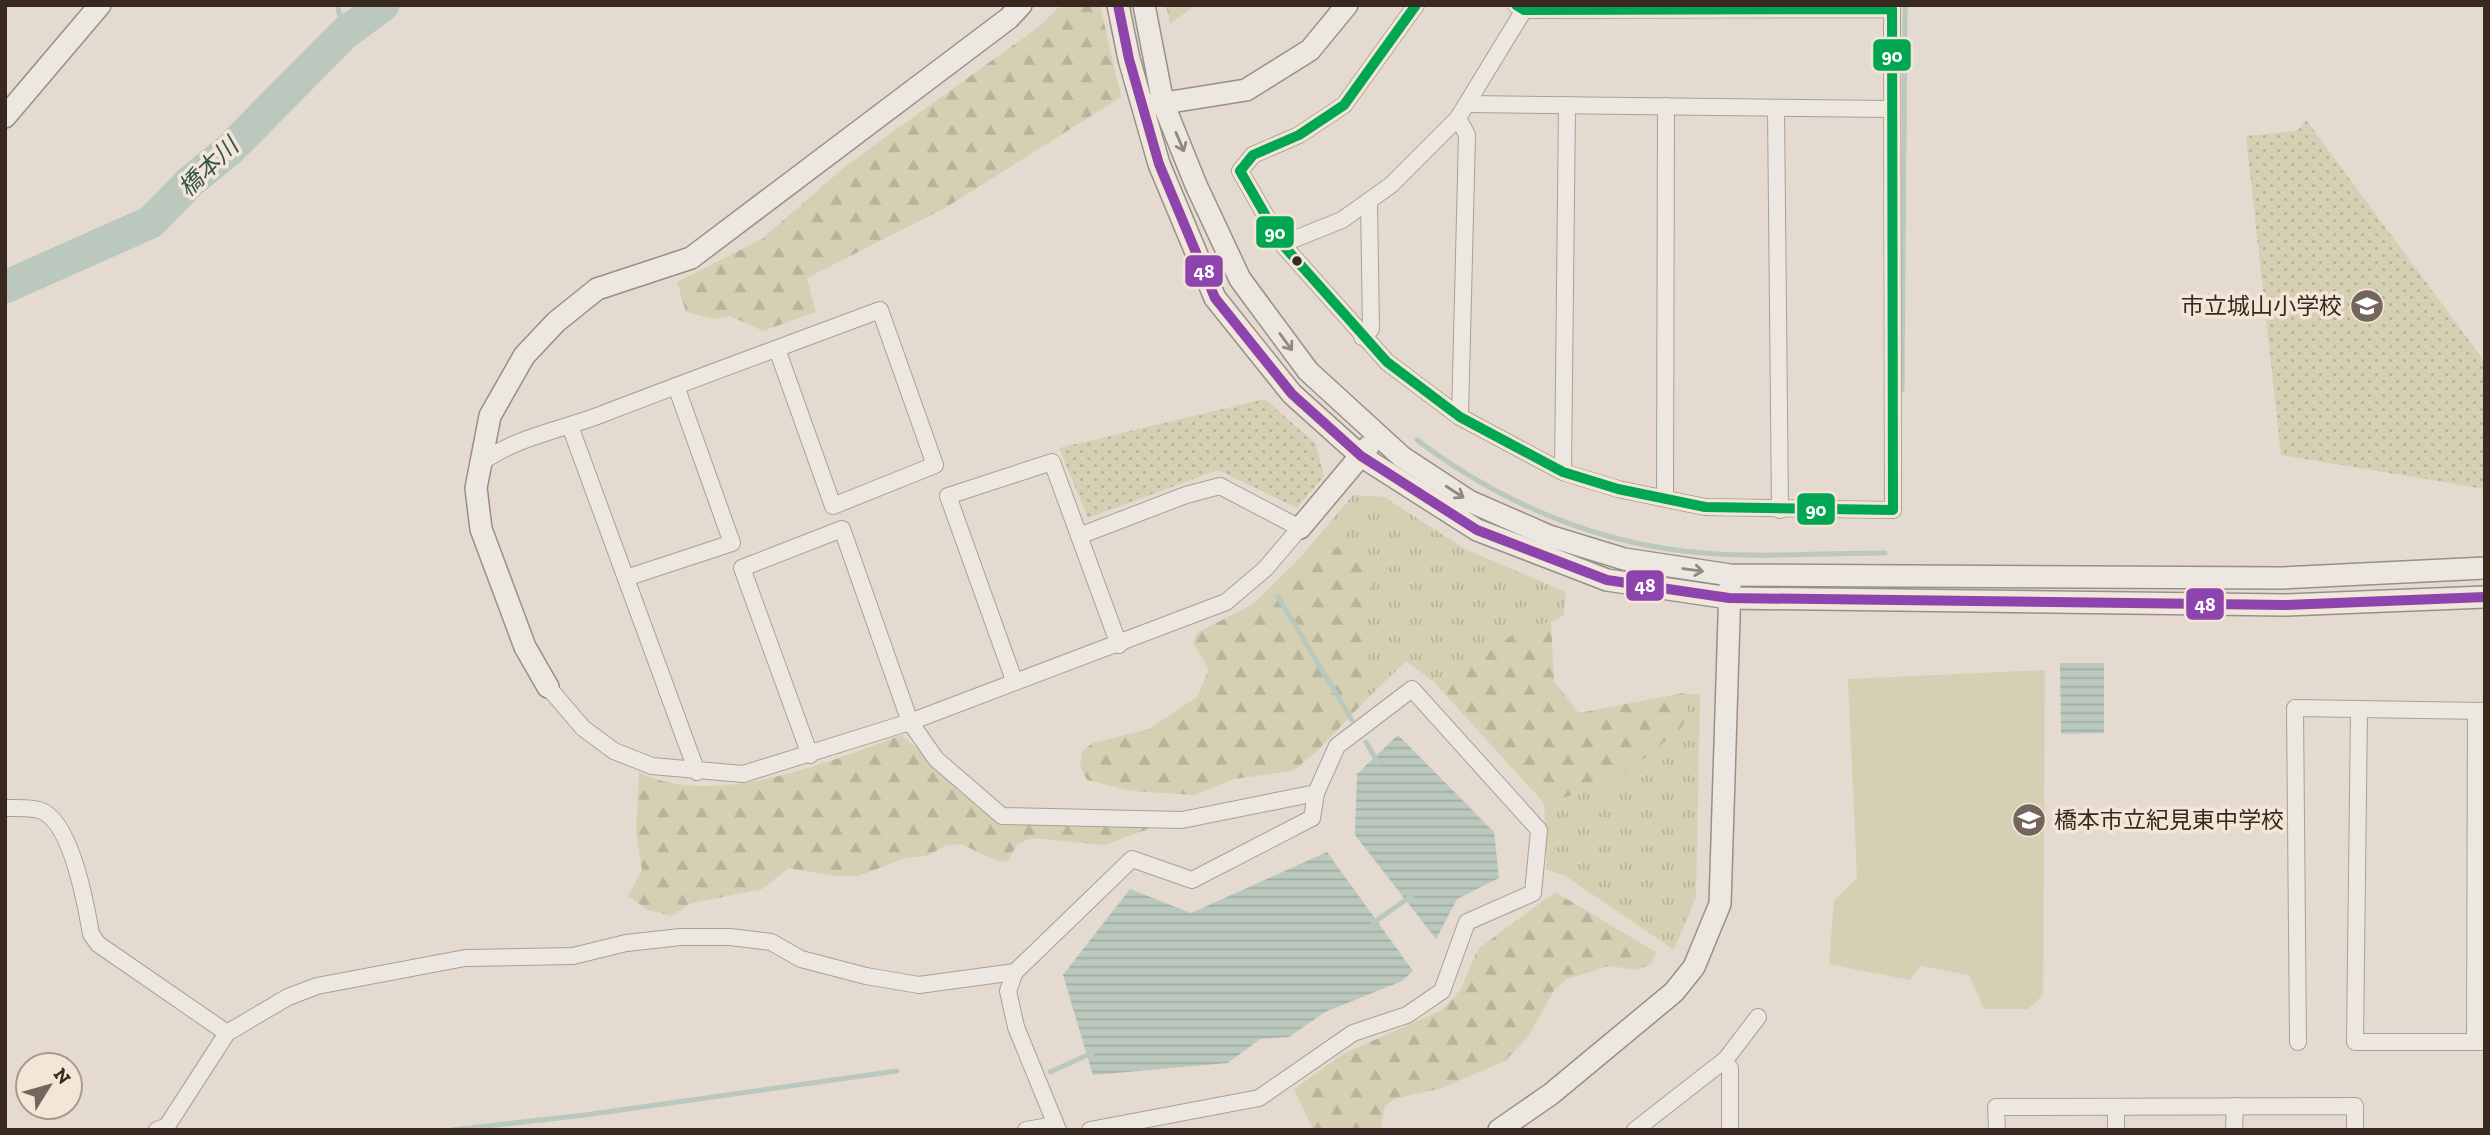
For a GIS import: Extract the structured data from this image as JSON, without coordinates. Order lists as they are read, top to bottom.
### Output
{
  "water": ["橋本川"],
  "places": {
    "school or university": ["市立城山小学校", "橋本市立紀見東中学校"]
  },
  "lines": ["transit line 48", "transit line 90"],
  "north": "top right"
}
